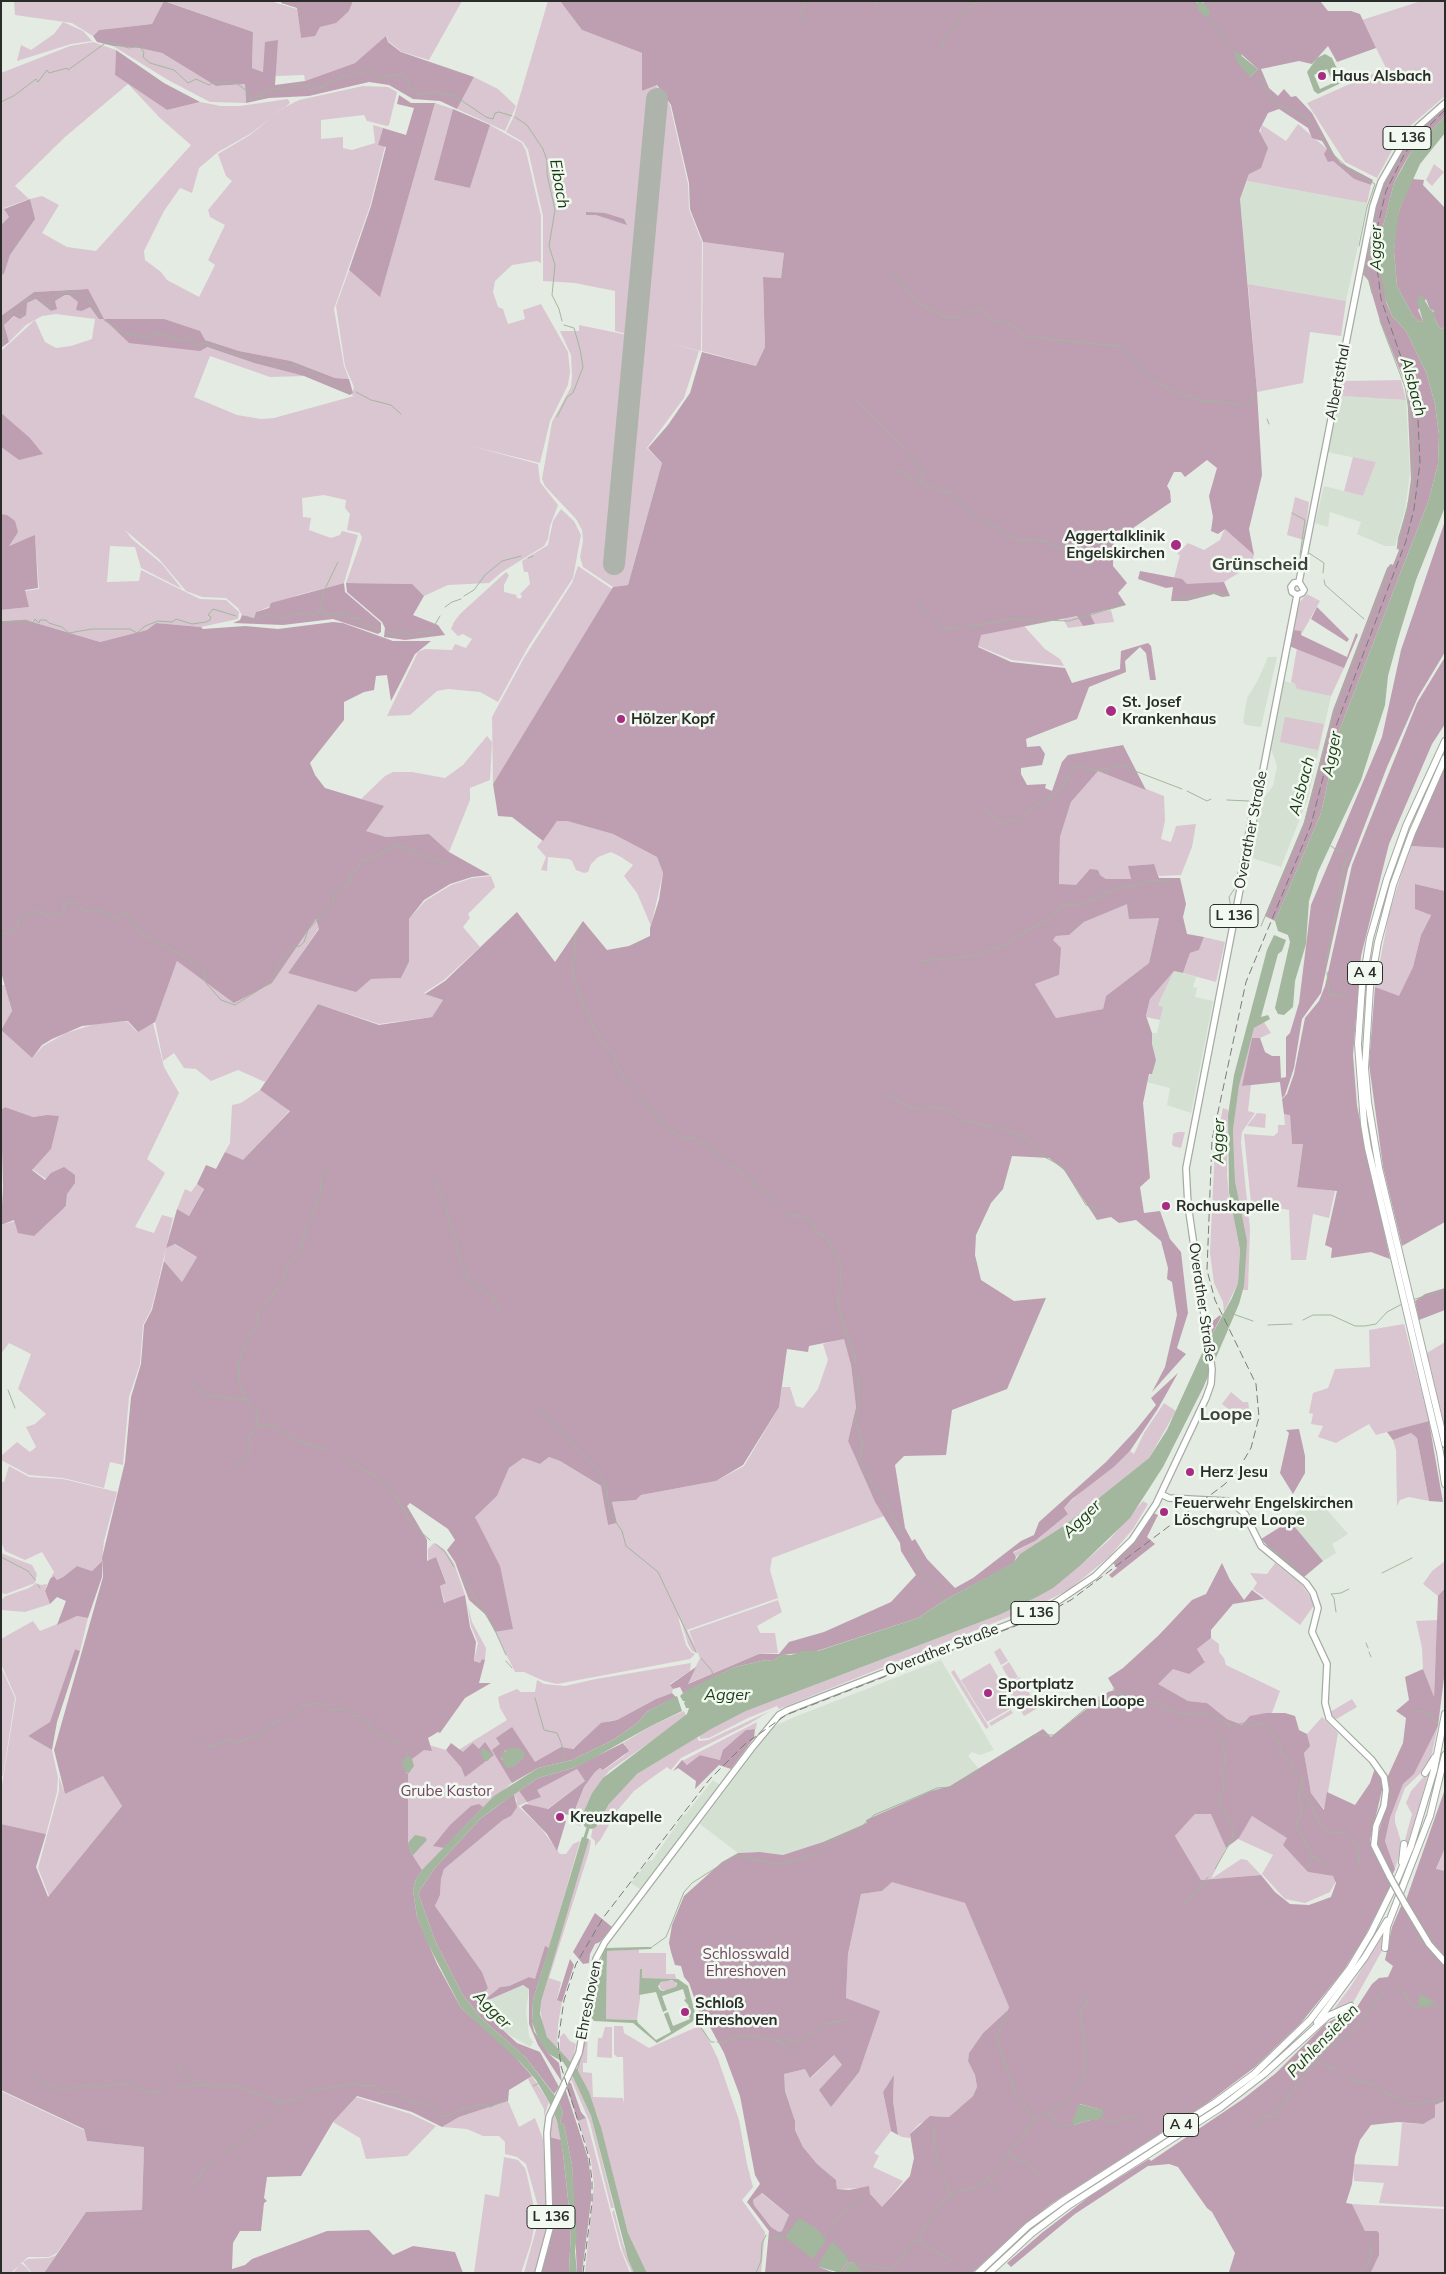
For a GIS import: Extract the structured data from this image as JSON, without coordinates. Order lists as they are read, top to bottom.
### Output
{
  "streets": {
    "highway": ["A 4"],
    "main road": [
      "L 136",
      "Albertsthal",
      "Overather Straße",
      "Ehreshoven"
    ]
  },
  "crossings": [
    ["L 136", "Albertsthal"],
    ["L 136", "Overather Straße"],
    ["Albertsthal", "Overather Straße"],
    ["Overather Straße", "Ehreshoven"]
  ],
  "districts": ["Grünscheid", "Loope"],
  "water": [
    "Eibach",
    "Agger",
    "Alsbach",
    "Puhlensiefen"
  ],
  "parks": ["Grube Kastor", "Schlosswald Ehreshoven"],
  "places": [
    "Haus Alsbach",
    "Aggertalklinik Engelskirchen",
    "St. Josef Krankenhaus",
    "Hölzer Kopf",
    "Rochuskapelle",
    "Herz Jesu",
    "Feuerwehr Engelskirchen Löschgrupe Loope",
    "Sportplatz Engelskirchen Loope",
    "Kreuzkapelle",
    "Schloß Ehreshoven"
  ]
}
